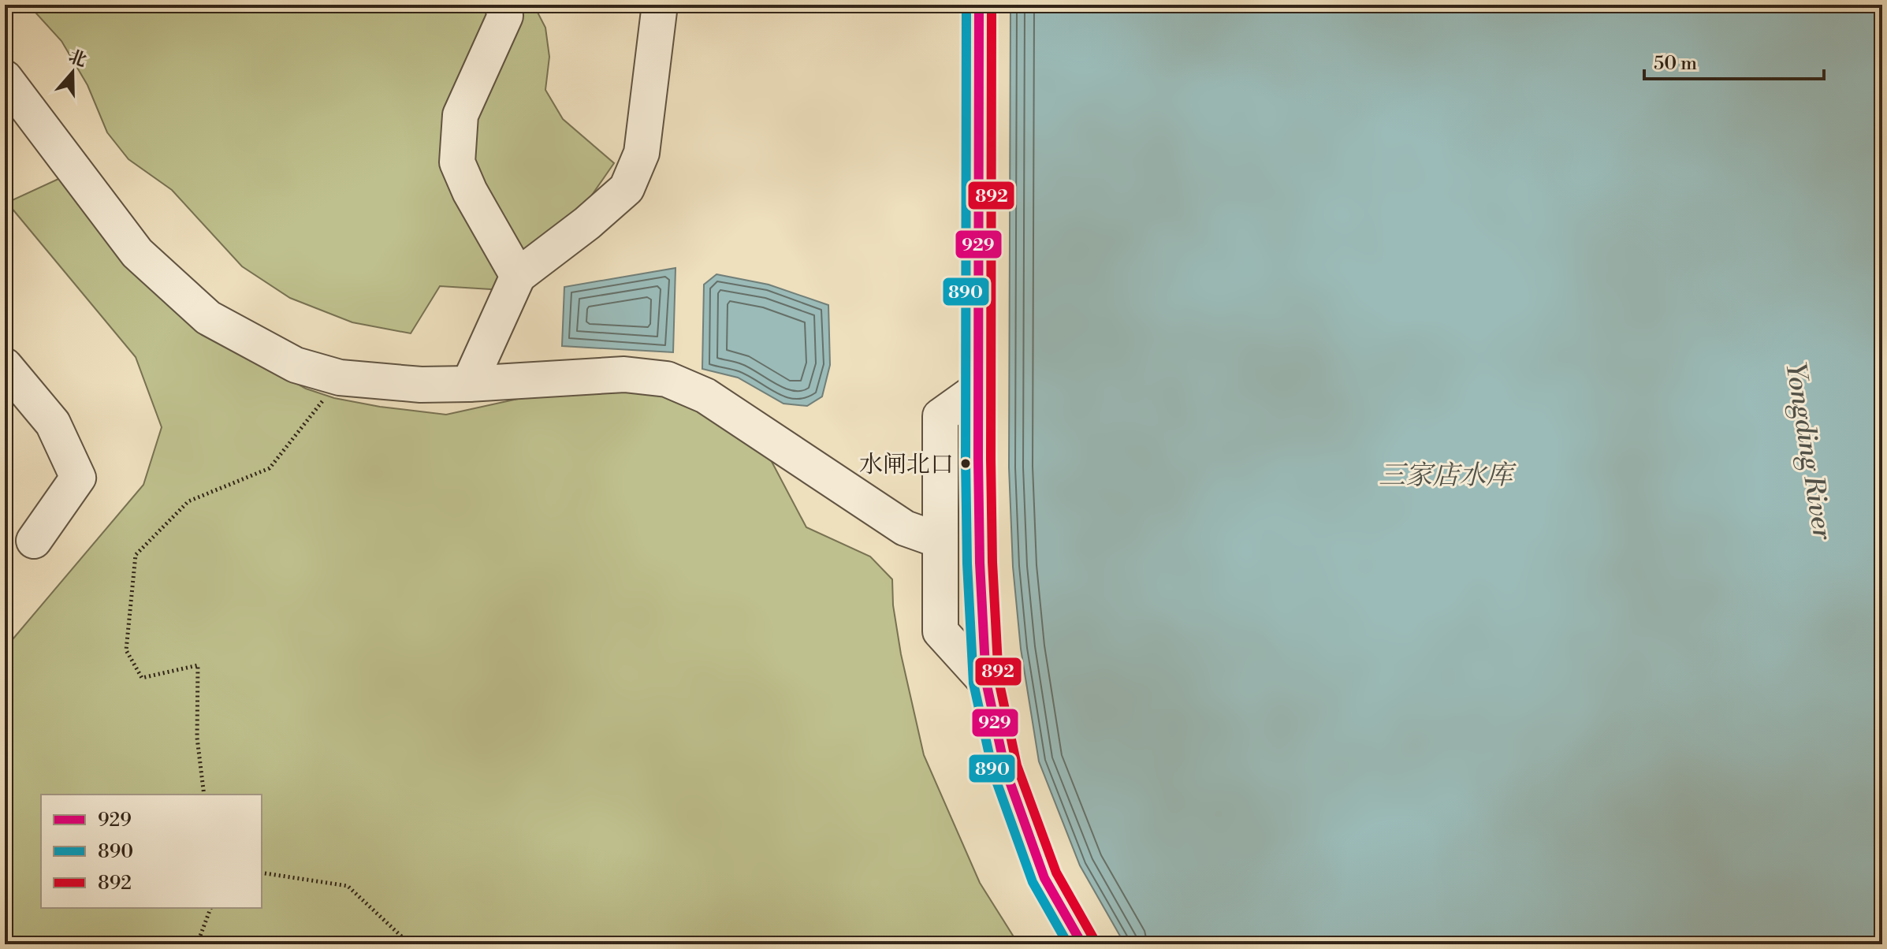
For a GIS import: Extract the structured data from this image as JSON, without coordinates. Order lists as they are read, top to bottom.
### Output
{
  "water": ["Yongding River", "三家店水库"],
  "places": ["水闸北口"],
  "lines": ["transit line 929", "transit line 890", "transit line 892"],
  "legend": ["929", "890", "892"],
  "scale_bar": "50 m",
  "north": "top"
}
